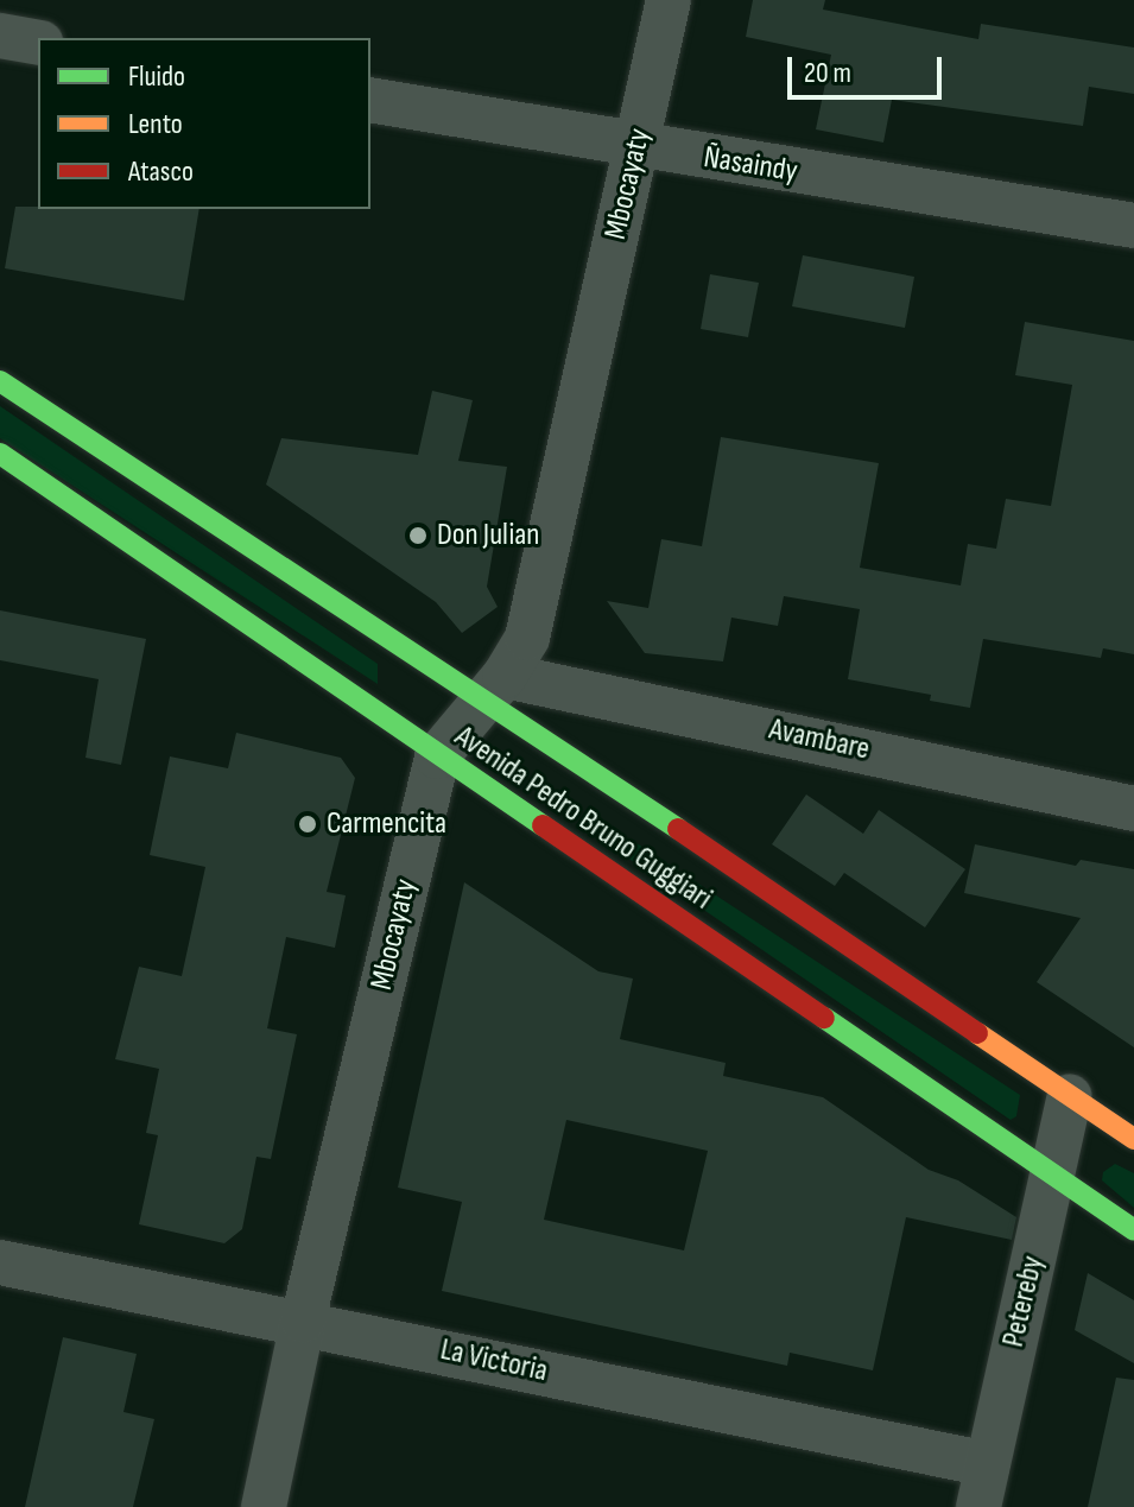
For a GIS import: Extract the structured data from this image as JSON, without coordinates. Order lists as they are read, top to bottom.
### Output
{
  "streets": {
    "main road": ["Avenida Pedro Bruno Guggiari"],
    "street": [
      "Ñasaindy",
      "Mbocayaty",
      "Avambare",
      "Petereby",
      "La Victoria"
    ]
  },
  "crossings": [
    ["Ñasaindy", "Mbocayaty"],
    ["Mbocayaty", "Avambare"],
    ["Mbocayaty", "Avenida Pedro Bruno Guggiari"],
    ["Mbocayaty", "La Victoria"],
    ["Avambare", "Avenida Pedro Bruno Guggiari"],
    ["Avenida Pedro Bruno Guggiari", "Petereby"],
    ["Petereby", "La Victoria"]
  ],
  "places": ["Don Julian", "Carmencita"],
  "legend": ["Fluido", "Lento", "Atasco"],
  "scale_bar": "20 m"
}
